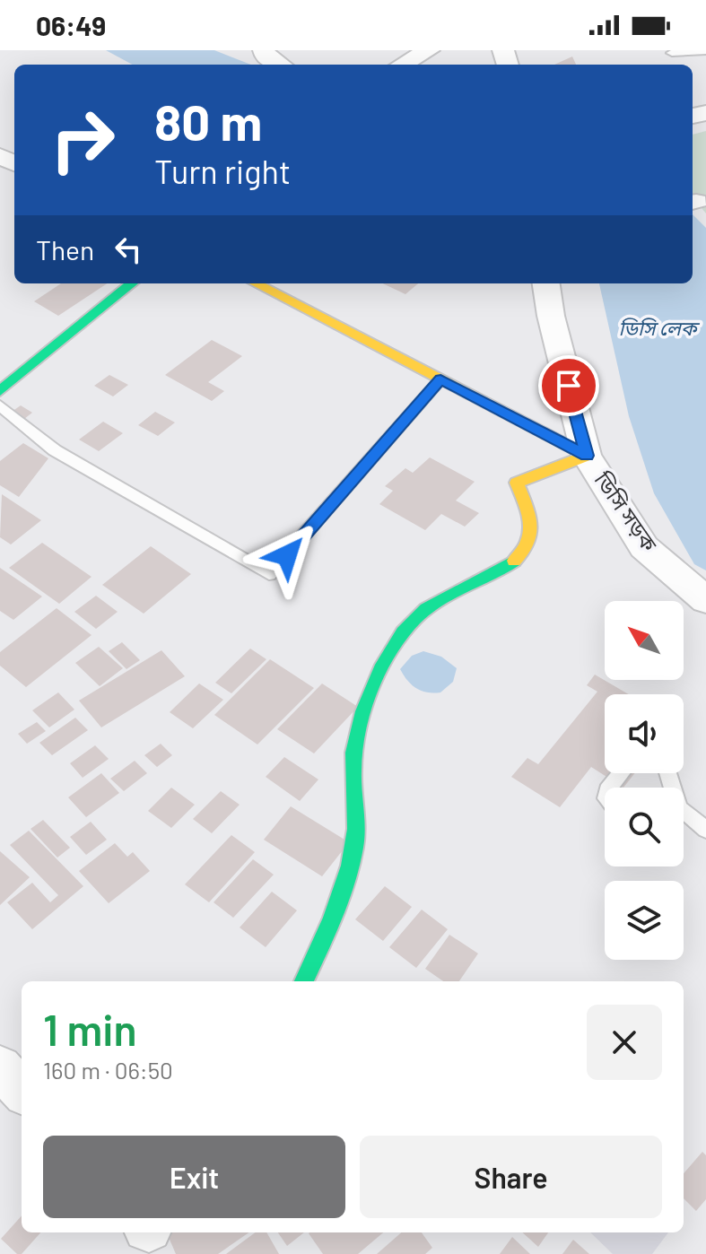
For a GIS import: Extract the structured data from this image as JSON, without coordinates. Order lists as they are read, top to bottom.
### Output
{
  "streets": {
    "street": ["ডিসি সড়ক"]
  },
  "water": ["ডিসি লেক"],
  "north": "top left",
  "page": {
    "status": "06:49",
    "turn": ["80 m", "Turn right"],
    "then": "Then",
    "heading": ["1 min", "160 m · 06:50"],
    "buttons": ["Exit", "Share"]
  }
}
